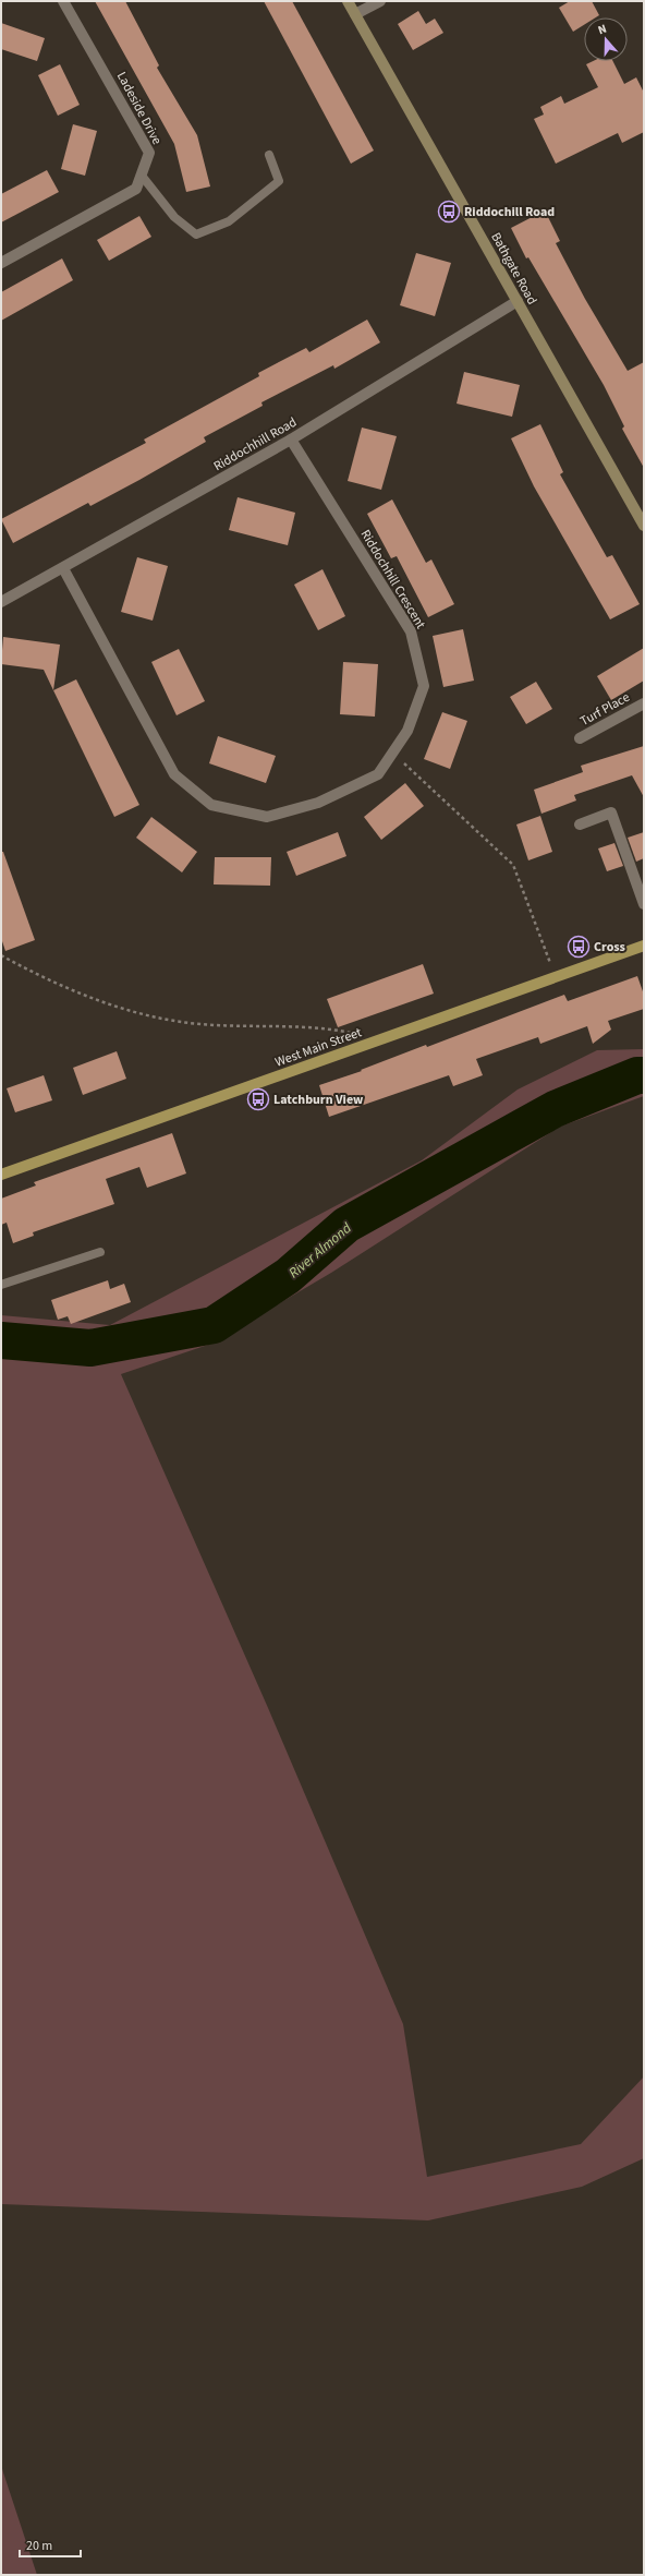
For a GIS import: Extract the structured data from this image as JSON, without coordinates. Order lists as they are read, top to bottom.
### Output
{
  "streets": {
    "main road": ["Bathgate Road", "West Main Street"],
    "street": [
      "Ladeside Drive",
      "Riddochhill Road",
      "Riddochhill Crescent",
      "Turf Place"
    ]
  },
  "crossings": [
    ["Bathgate Road", "Riddochhill Road"],
    ["Riddochhill Road", "Riddochhill Crescent"]
  ],
  "water": ["River Almond"],
  "places": {
    "bus stop": ["Riddochill Road", "Cross", "Latchburn View"]
  },
  "scale_bar": "20 m",
  "north": "top"
}
